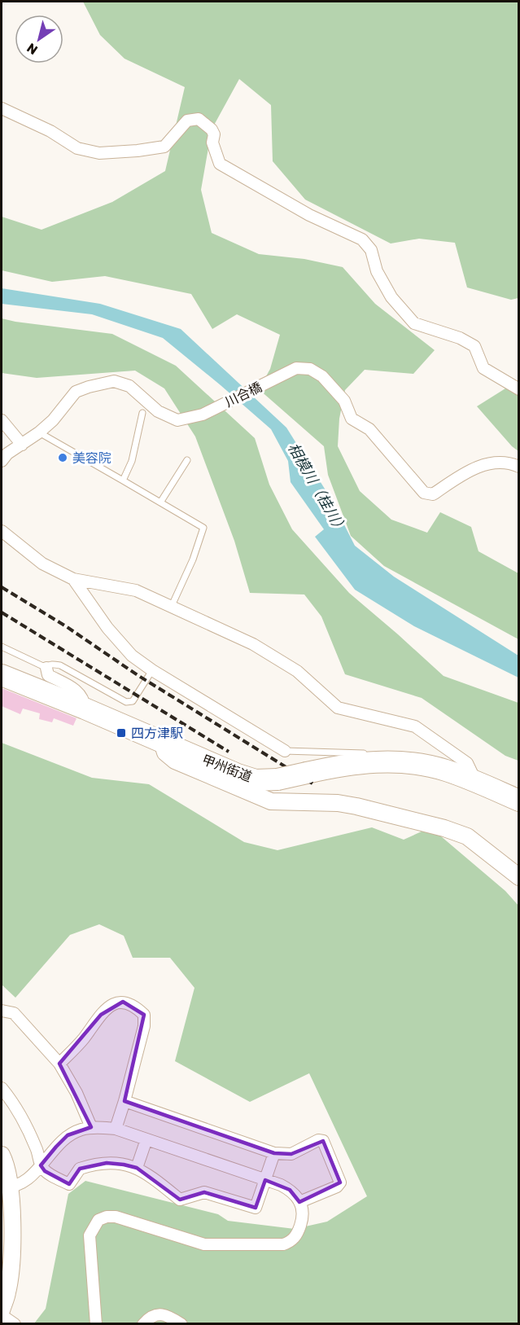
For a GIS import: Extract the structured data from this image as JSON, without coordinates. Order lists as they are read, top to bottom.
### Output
{
  "streets": {
    "highway": ["甲州街道"],
    "street": ["川合橋"]
  },
  "water": ["相模川（桂川）"],
  "places": {
    "other": ["美容院"],
    "transit": ["四方津駅"]
  },
  "north": "bottom left"
}
